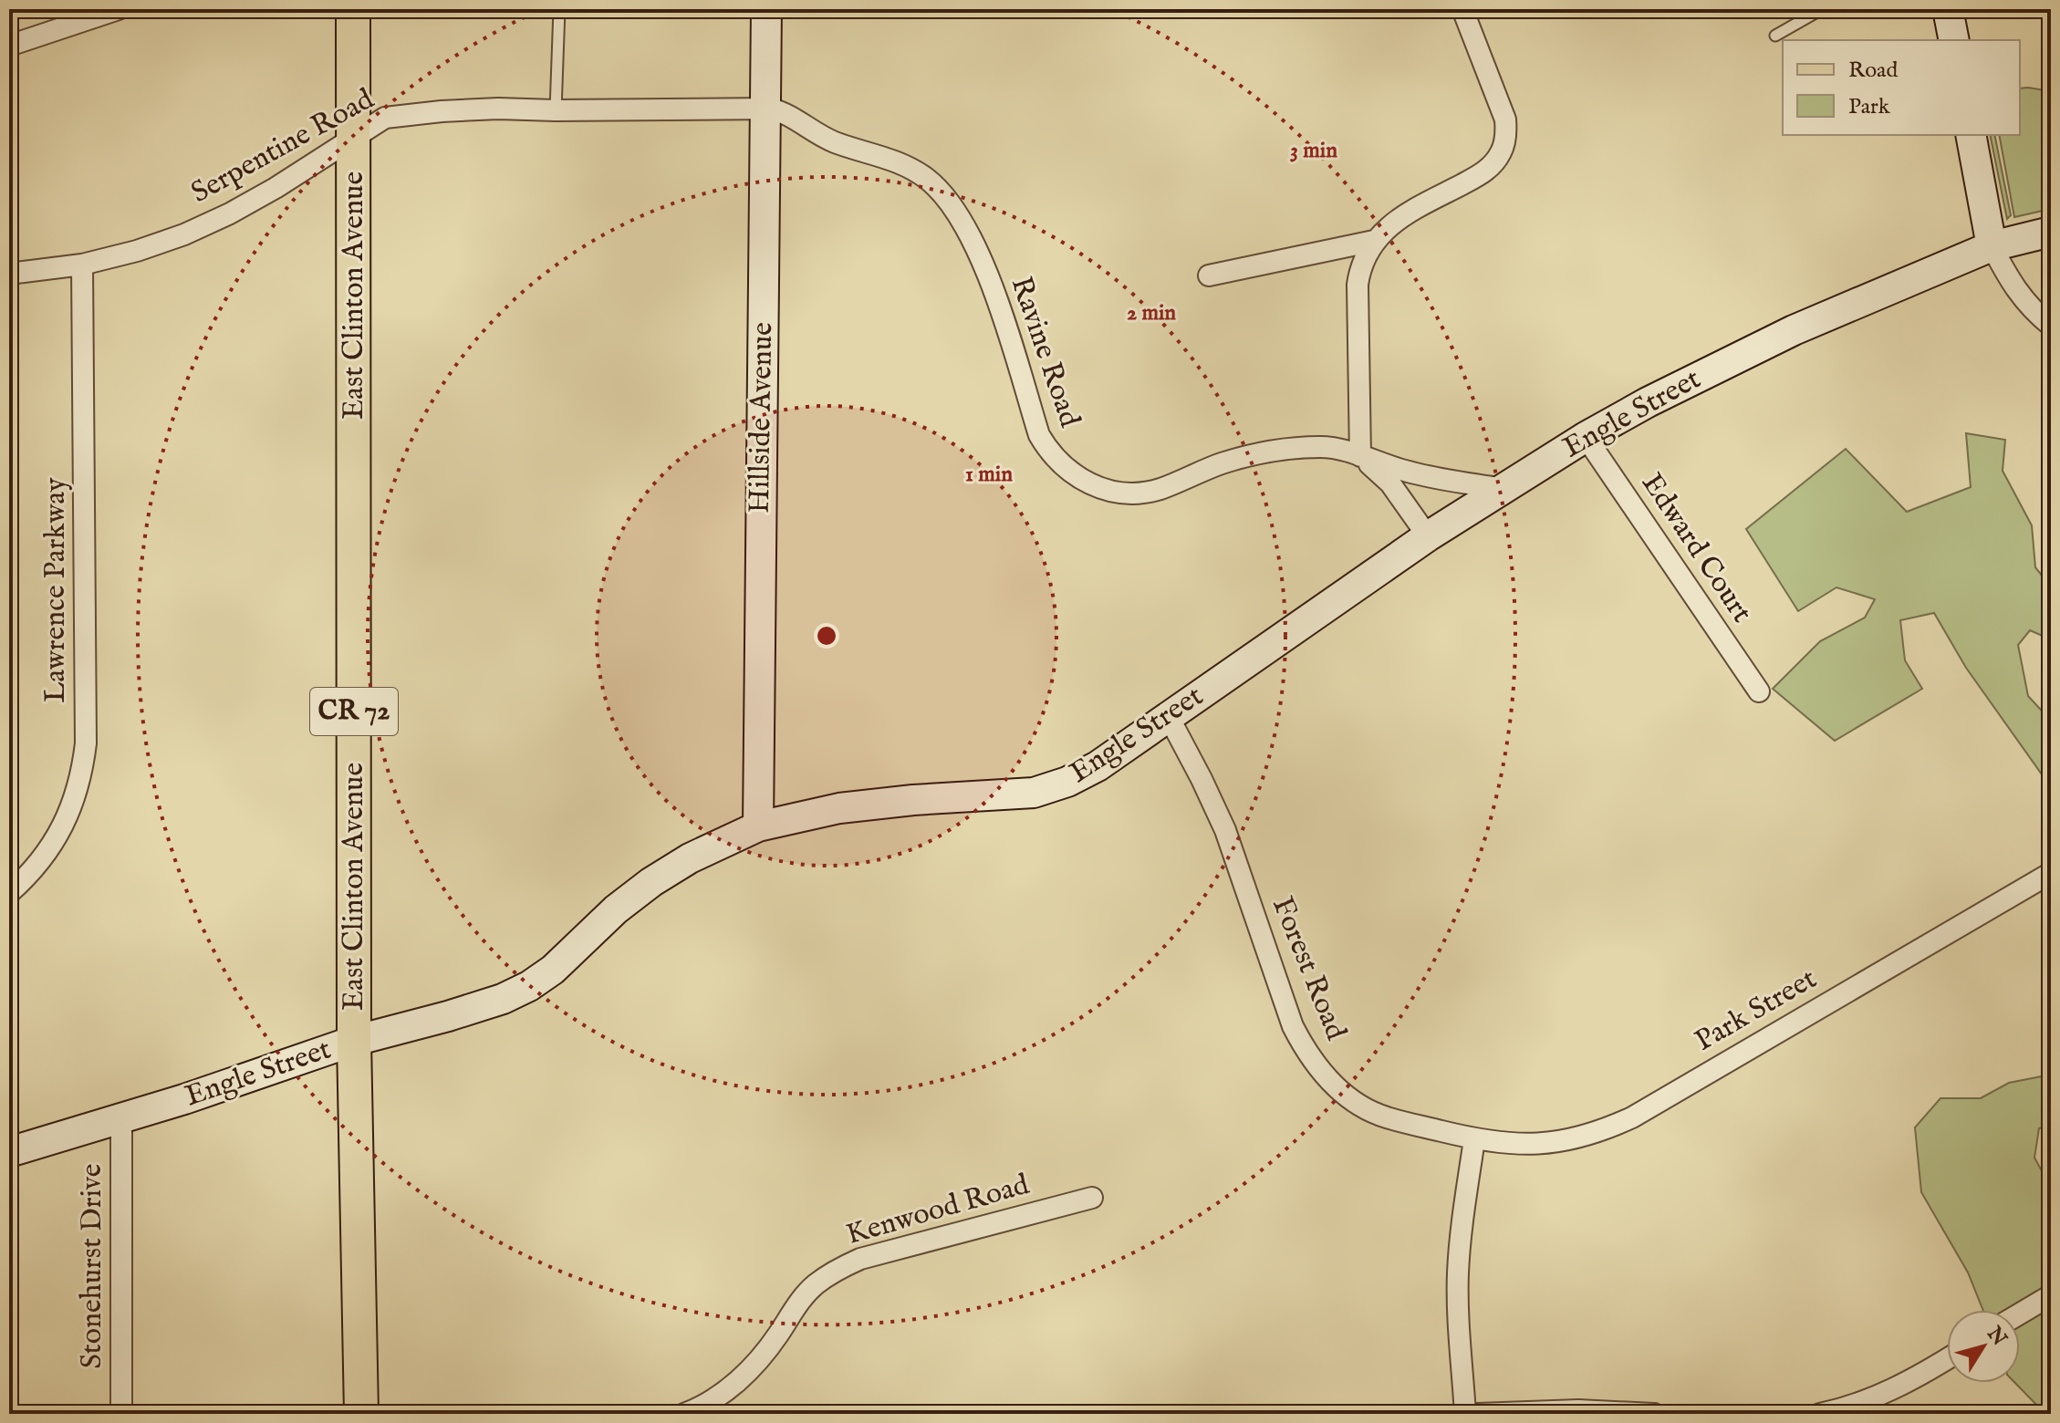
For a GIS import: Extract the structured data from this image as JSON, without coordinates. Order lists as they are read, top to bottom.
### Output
{
  "streets": {
    "main road": ["East Clinton Avenue", "CR 72"],
    "street": [
      "Serpentine Road",
      "Ravine Road",
      "Engle Street",
      "Hillside Avenue",
      "Edward Court",
      "Lawrence Parkway",
      "Forest Road",
      "Park Street",
      "Kenwood Road",
      "Stonehurst Drive"
    ]
  },
  "crossings": [
    ["Serpentine Road", "East Clinton Avenue"],
    ["Serpentine Road", "Ravine Road"],
    ["Serpentine Road", "Hillside Avenue"],
    ["Serpentine Road", "Lawrence Parkway"],
    ["East Clinton Avenue", "Engle Street"],
    ["Ravine Road", "Engle Street"],
    ["Ravine Road", "Hillside Avenue"],
    ["Engle Street", "Hillside Avenue"],
    ["Engle Street", "Edward Court"],
    ["Engle Street", "Forest Road"],
    ["Engle Street", "Stonehurst Drive"],
    ["Forest Road", "Park Street"]
  ],
  "legend": ["Road", "Park"],
  "north": "top right",
  "rings": ["3 min", "2 min", "1 min"]
}
